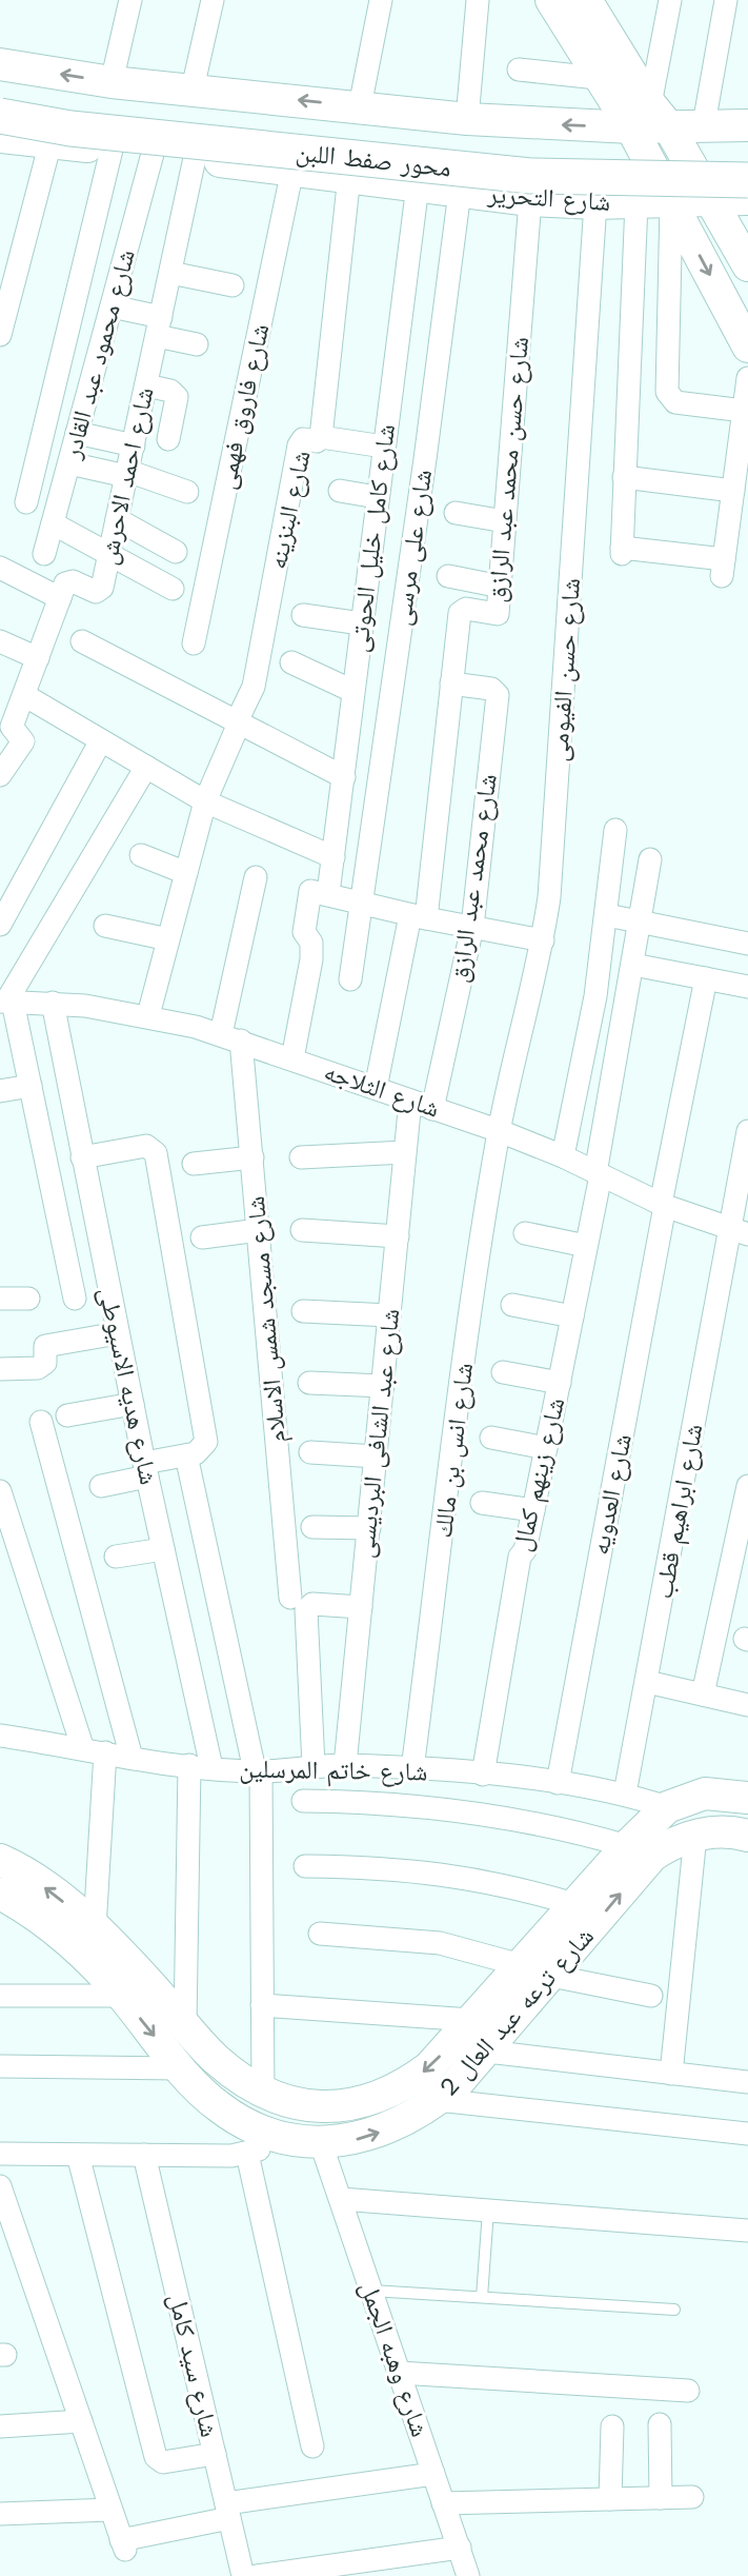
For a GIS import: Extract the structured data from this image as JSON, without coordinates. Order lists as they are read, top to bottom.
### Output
{
  "streets": {
    "main road": ["محور صفط اللبن"],
    "street": [
      "شارع التحرير",
      "شارع محمود عبد القادر",
      "شارع فاروق فهمى",
      "شارع حسن محمد عبد الرازق",
      "شارع احمد الاحرش",
      "شارع البنزينه",
      "شارع كامل خليل الحوتى",
      "شارع على مرسى",
      "شارع حسن الفيومى",
      "شارع محمد عبد الرازق",
      "شارع الثلاجه",
      "شارع مسجد شمس الاسلام",
      "شارع هديه الاسيوطى",
      "شارع عبد الشافى البرديسى",
      "شارع انس بن مالك",
      "شارع زينهم كمال",
      "شارع العدويه",
      "شارع ابراهيم قطب",
      "شارع خاتم المرسلين",
      "شارع ترعه عبد العال 2",
      "شارع وهبه الجمل",
      "شارع سيد كامل"
    ]
  },
  "crossings": [
    ["شارع التحرير", "شارع محمود عبد القادر"],
    ["شارع التحرير", "شارع فاروق فهمى"],
    ["شارع التحرير", "شارع حسن محمد عبد الرازق"],
    ["شارع التحرير", "شارع احمد الاحرش"],
    ["شارع التحرير", "شارع البنزينه"],
    ["شارع التحرير", "شارع كامل خليل الحوتى"],
    ["شارع التحرير", "شارع على مرسى"],
    ["شارع التحرير", "شارع حسن الفيومى"],
    ["شارع حسن محمد عبد الرازق", "شارع محمد عبد الرازق"],
    ["شارع حسن محمد عبد الرازق", "شارع الثلاجه"],
    ["شارع حسن الفيومى", "شارع الثلاجه"],
    ["شارع حسن الفيومى", "شارع انس بن مالك"],
    ["شارع محمد عبد الرازق", "شارع الثلاجه"],
    ["شارع الثلاجه", "شارع مسجد شمس الاسلام"],
    ["شارع الثلاجه", "شارع هديه الاسيوطى"],
    ["شارع الثلاجه", "شارع عبد الشافى البرديسى"],
    ["شارع الثلاجه", "شارع انس بن مالك"],
    ["شارع الثلاجه", "شارع زينهم كمال"],
    ["شارع الثلاجه", "شارع العدويه"],
    ["شارع الثلاجه", "شارع ابراهيم قطب"],
    ["شارع هديه الاسيوطى", "شارع خاتم المرسلين"],
    ["شارع هديه الاسيوطى", "شارع ترعه عبد العال 2"],
    ["شارع عبد الشافى البرديسى", "شارع خاتم المرسلين"],
    ["شارع انس بن مالك", "شارع خاتم المرسلين"],
    ["شارع زينهم كمال", "شارع خاتم المرسلين"],
    ["شارع العدويه", "شارع خاتم المرسلين"],
    ["شارع ابراهيم قطب", "شارع خاتم المرسلين"],
    ["شارع خاتم المرسلين", "شارع ترعه عبد العال 2"],
    ["شارع ترعه عبد العال 2", "شارع وهبه الجمل"]
  ]
}
